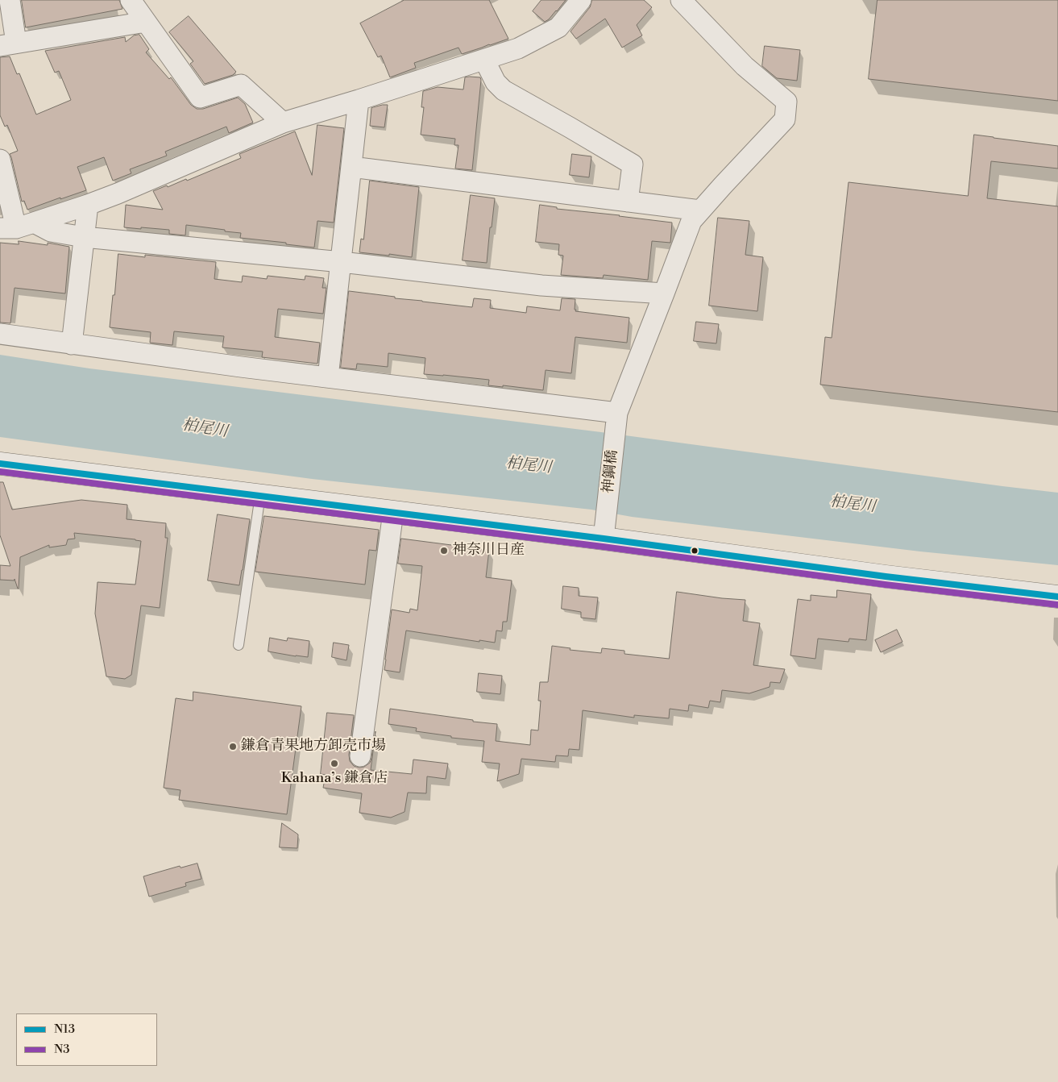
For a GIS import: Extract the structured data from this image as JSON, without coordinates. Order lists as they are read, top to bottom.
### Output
{
  "streets": {
    "street": ["神鋼橋"]
  },
  "water": ["柏尾川"],
  "places": ["神奈川日産", "鎌倉青果地方卸売市場", "Kahana’s 鎌倉店"],
  "lines": ["transit line N13", "transit line N3"],
  "legend": ["N13", "N3"]
}
